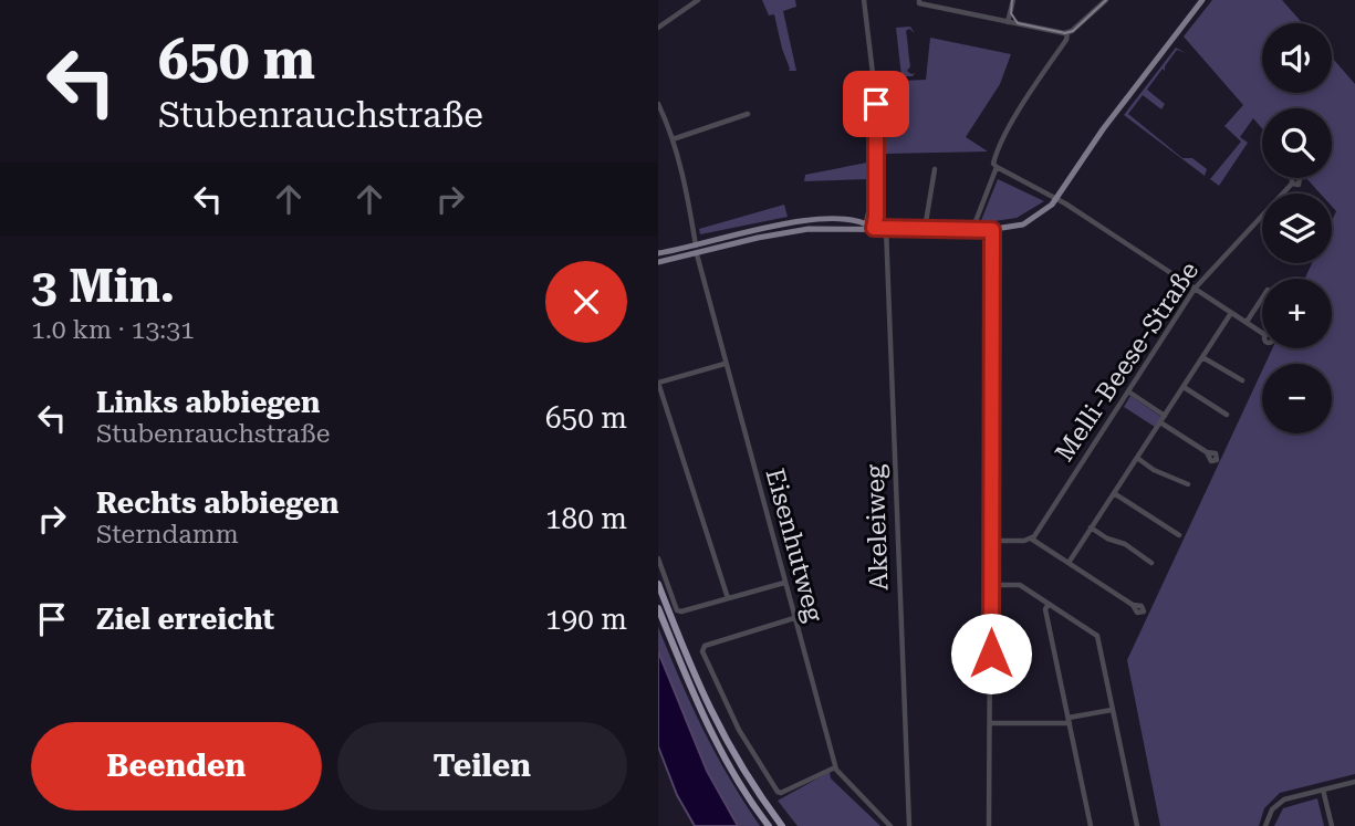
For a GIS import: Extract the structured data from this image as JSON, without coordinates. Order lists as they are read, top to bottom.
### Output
{
  "streets": {
    "street": ["Melli-Beese-Straße", "Akeleiweg", "Eisenhutweg"]
  },
  "page": {
    "turn": ["650 m", "Stubenrauchstraße"],
    "map_buttons": ["+", "−"],
    "heading": ["3 Min.", "1.0 km · 13:31"],
    "list": [
      {
        "name": "Links abbiegen",
        "note": "Stubenrauchstraße",
        "value": "650 m"
      },
      {
        "name": "Rechts abbiegen",
        "note": "Sterndamm",
        "value": "180 m"
      },
      {
        "name": "Ziel erreicht",
        "value": "190 m"
      }
    ],
    "buttons": ["Beenden", "Teilen"]
  }
}
